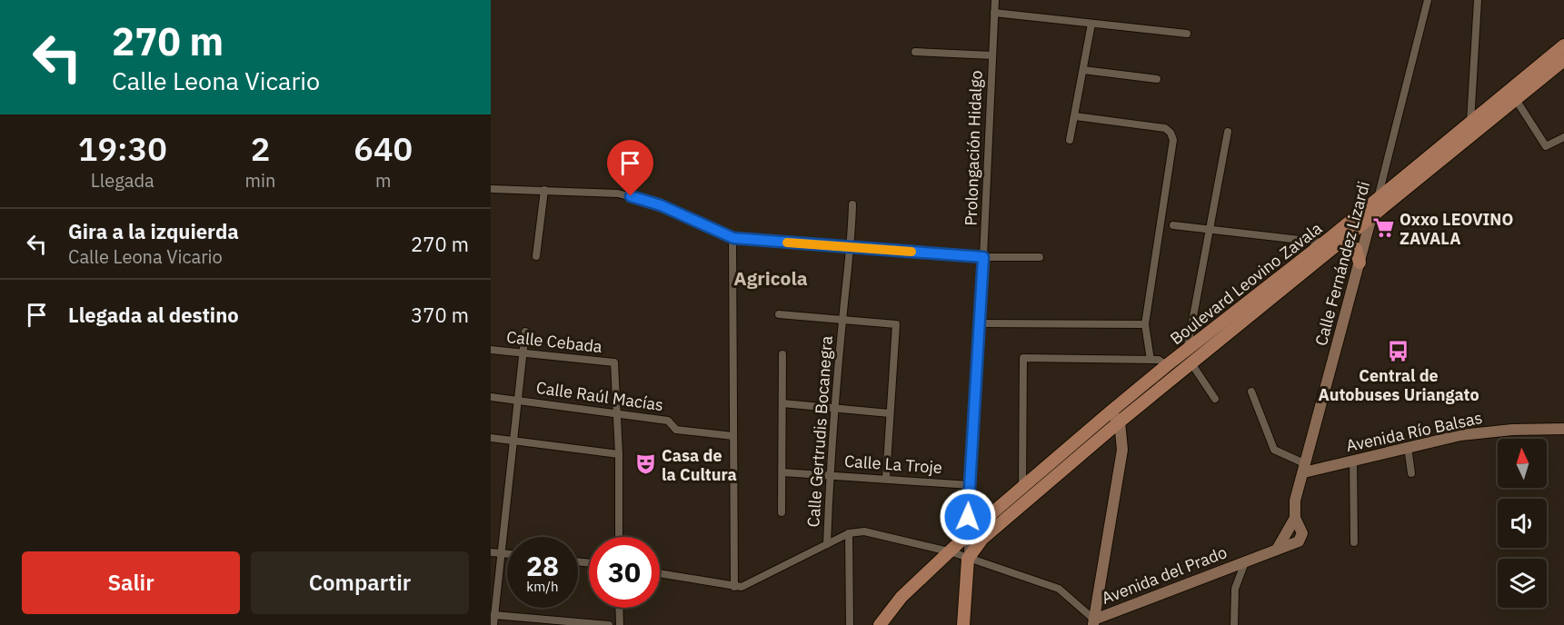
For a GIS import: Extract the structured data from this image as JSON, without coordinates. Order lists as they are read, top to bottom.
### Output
{
  "streets": {
    "main road": ["Boulevard Leovino Zavala"],
    "street": [
      "Prolongación Hidalgo",
      "Calle Fernández Lizardi",
      "Calle Cebada",
      "Calle Raúl Macías",
      "Calle Gertrudis Bocanegra",
      "Avenida Río Balsas",
      "Calle La Troje",
      "Avenida del Prado"
    ]
  },
  "crossings": [
    ["Prolongación Hidalgo", "Boulevard Leovino Zavala"],
    ["Prolongación Hidalgo", "Calle La Troje"],
    ["Prolongación Hidalgo", "Avenida del Prado"],
    ["Calle Fernández Lizardi", "Boulevard Leovino Zavala"],
    ["Calle Fernández Lizardi", "Avenida Río Balsas"],
    ["Calle Fernández Lizardi", "Avenida del Prado"],
    ["Boulevard Leovino Zavala", "Avenida del Prado"],
    ["Calle Cebada", "Calle Raúl Macías"],
    ["Calle Gertrudis Bocanegra", "Calle La Troje"],
    ["Calle Gertrudis Bocanegra", "Avenida del Prado"]
  ],
  "districts": ["Agricola"],
  "places": {
    "supermarket": ["Oxxo LEOVINO ZAVALA"],
    "bus stop": ["Central de Autobuses Uriangato"],
    "theatre": ["Casa de la Cultura"]
  },
  "north": "top",
  "page": {
    "turn": ["270 m", "Calle Leona Vicario"],
    "eta": [
      "19:30",
      "Llegada",
      "2",
      "min",
      "640",
      "m"
    ],
    "list": [
      {
        "name": "Gira a la izquierda",
        "note": "Calle Leona Vicario",
        "value": "270 m"
      },
      {
        "name": "Llegada al destino",
        "value": "370 m"
      }
    ],
    "speed": "28 km/h",
    "limit": "30",
    "buttons": ["Salir", "Compartir"]
  }
}
